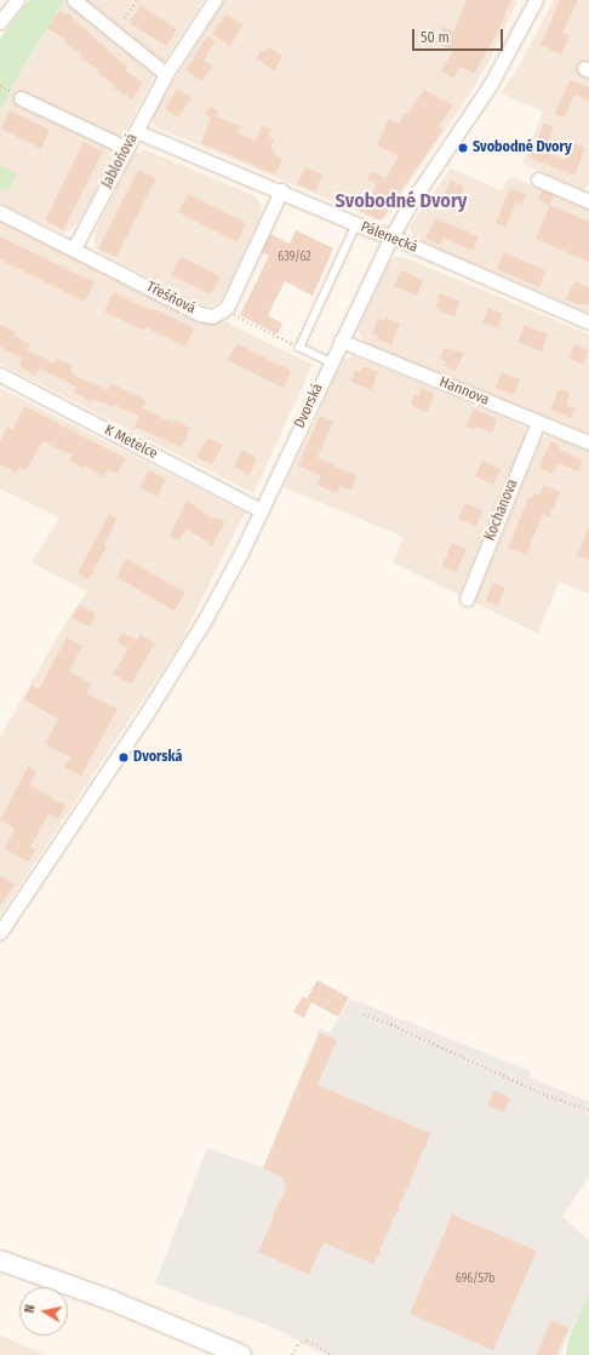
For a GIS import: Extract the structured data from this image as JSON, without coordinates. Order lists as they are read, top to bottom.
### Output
{
  "streets": {
    "street": [
      "Jabloňová",
      "Pálenecká",
      "Třešňová",
      "Hannova",
      "Dvorská",
      "K Metelce",
      "Kochanova"
    ]
  },
  "crossings": [
    ["Jabloňová", "Pálenecká"],
    ["Jabloňová", "Třešňová"],
    ["Pálenecká", "Dvorská"],
    ["Hannova", "Dvorská"],
    ["Hannova", "Kochanova"],
    ["Dvorská", "K Metelce"]
  ],
  "districts": ["Svobodné Dvory"],
  "places": ["Svobodné Dvory", "Dvorská"],
  "house_numbers": ["639/62", "696/57b"],
  "scale_bar": "50 m",
  "north": "left"
}
